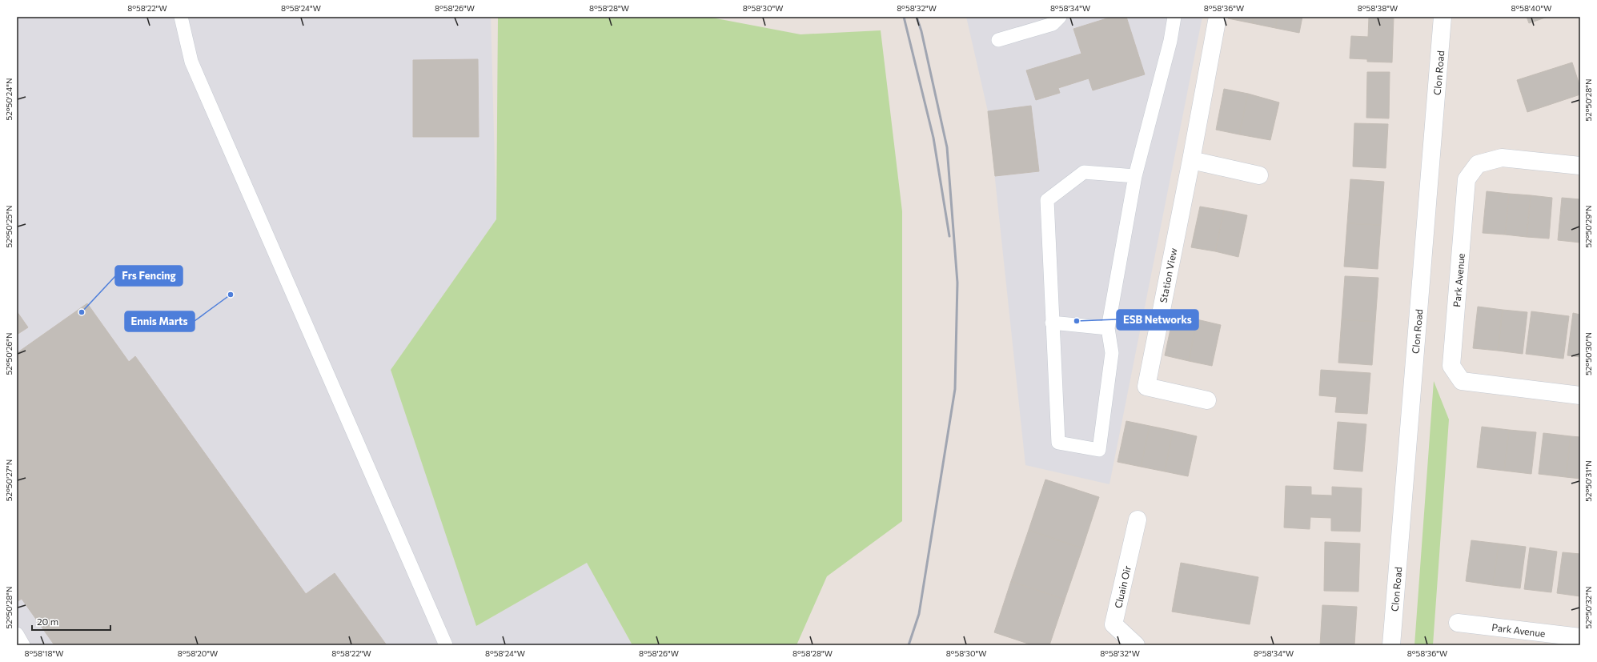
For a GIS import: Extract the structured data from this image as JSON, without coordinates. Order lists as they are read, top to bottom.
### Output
{
  "streets": {
    "street": [
      "Clon Road",
      "Station View",
      "Park Avenue",
      "Cluain Oir"
    ]
  },
  "places": ["Ennis Marts", "Frs Fencing", "ESB Networks"],
  "scale_bar": "20 m",
  "coordinates": [
    "8°58'22\"W",
    "8°58'24\"W",
    "8°58'26\"W",
    "8°58'28\"W",
    "8°58'30\"W",
    "8°58'32\"W",
    "8°58'34\"W",
    "8°58'36\"W",
    "8°58'38\"W",
    "8°58'40\"W",
    "52°50'24\"N",
    "52°50'28\"N",
    "52°50'25\"N",
    "52°50'29\"N",
    "52°50'26\"N",
    "52°50'30\"N",
    "52°50'27\"N",
    "52°50'31\"N",
    "52°50'32\"N",
    "8°58'18\"W",
    "8°58'20\"W"
  ]
}
